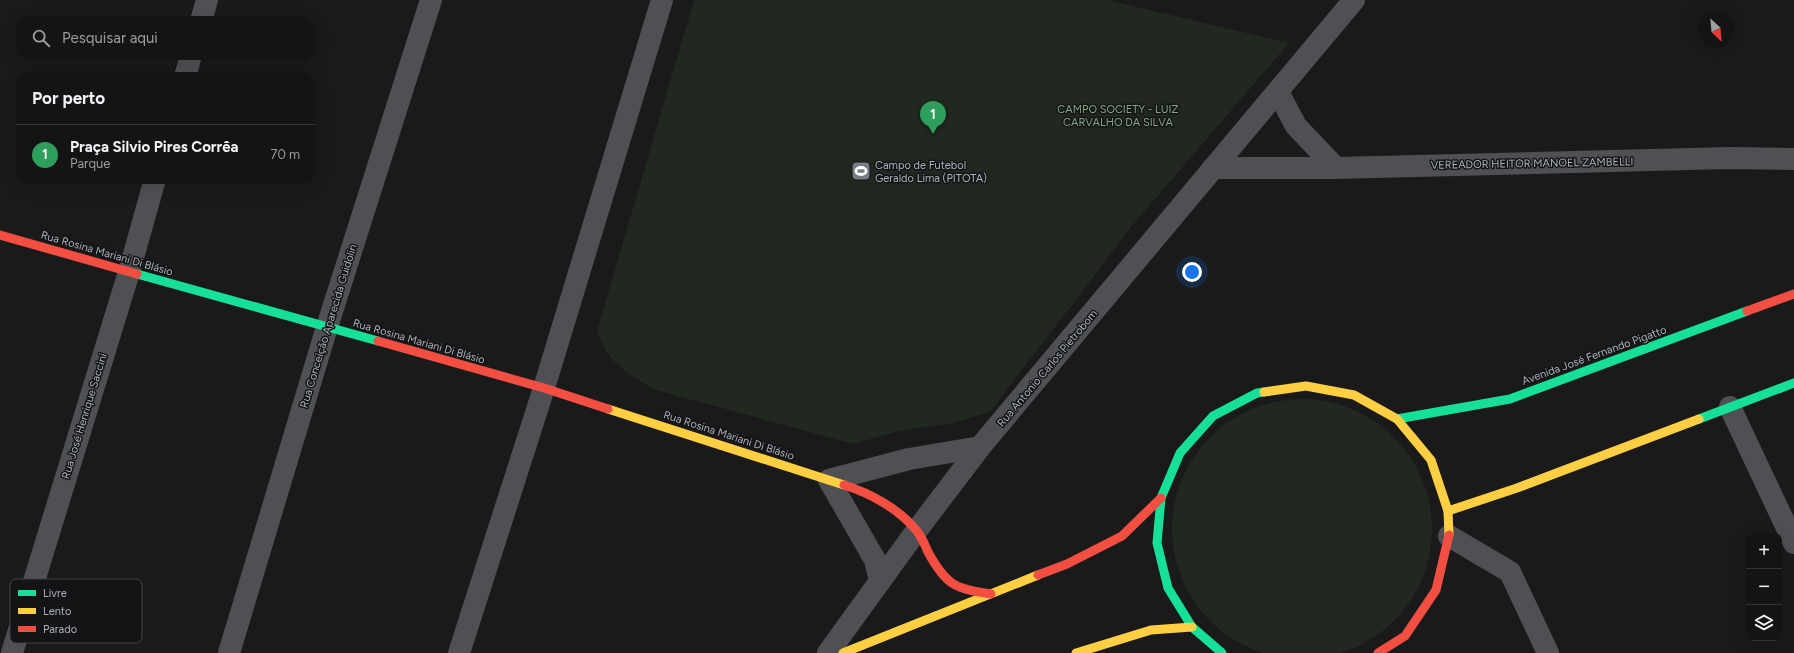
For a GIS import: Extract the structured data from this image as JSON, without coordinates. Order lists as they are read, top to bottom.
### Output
{
  "streets": {
    "street": [
      "VEREADOR HEITOR MANOEL ZAMBELLI",
      "Rua Rosina Mariani Di Blásio",
      "Rua Conceição Aparecida Guidolin",
      "Avenida José Fernando Pigatto",
      "Rua Antonio Carlos Pietrobom",
      "Rua José Henrique Saccini"
    ]
  },
  "crossings": [
    ["VEREADOR HEITOR MANOEL ZAMBELLI", "Rua Antonio Carlos Pietrobom"],
    ["Rua Rosina Mariani Di Blásio", "Rua Conceição Aparecida Guidolin"],
    ["Rua Rosina Mariani Di Blásio", "Rua Antonio Carlos Pietrobom"],
    ["Rua Rosina Mariani Di Blásio", "Rua José Henrique Saccini"]
  ],
  "parks": ["CAMPO SOCIETY - LUIZ CARVALHO DA SILVA"],
  "places": {
    "sports": ["Campo de Futebol Geraldo Lima (PITOTA)"]
  },
  "legend": ["Livre", "Lento", "Parado"],
  "north": "bottom right",
  "page": {
    "search": "Pesquisar aqui",
    "heading": "Por perto",
    "pins": "1",
    "list": [
      {
        "mark": "1",
        "name": "Praça Silvio Pires Corrêa",
        "note": "Parque",
        "value": "70 m"
      }
    ],
    "map_buttons": ["+", "−"]
  }
}
